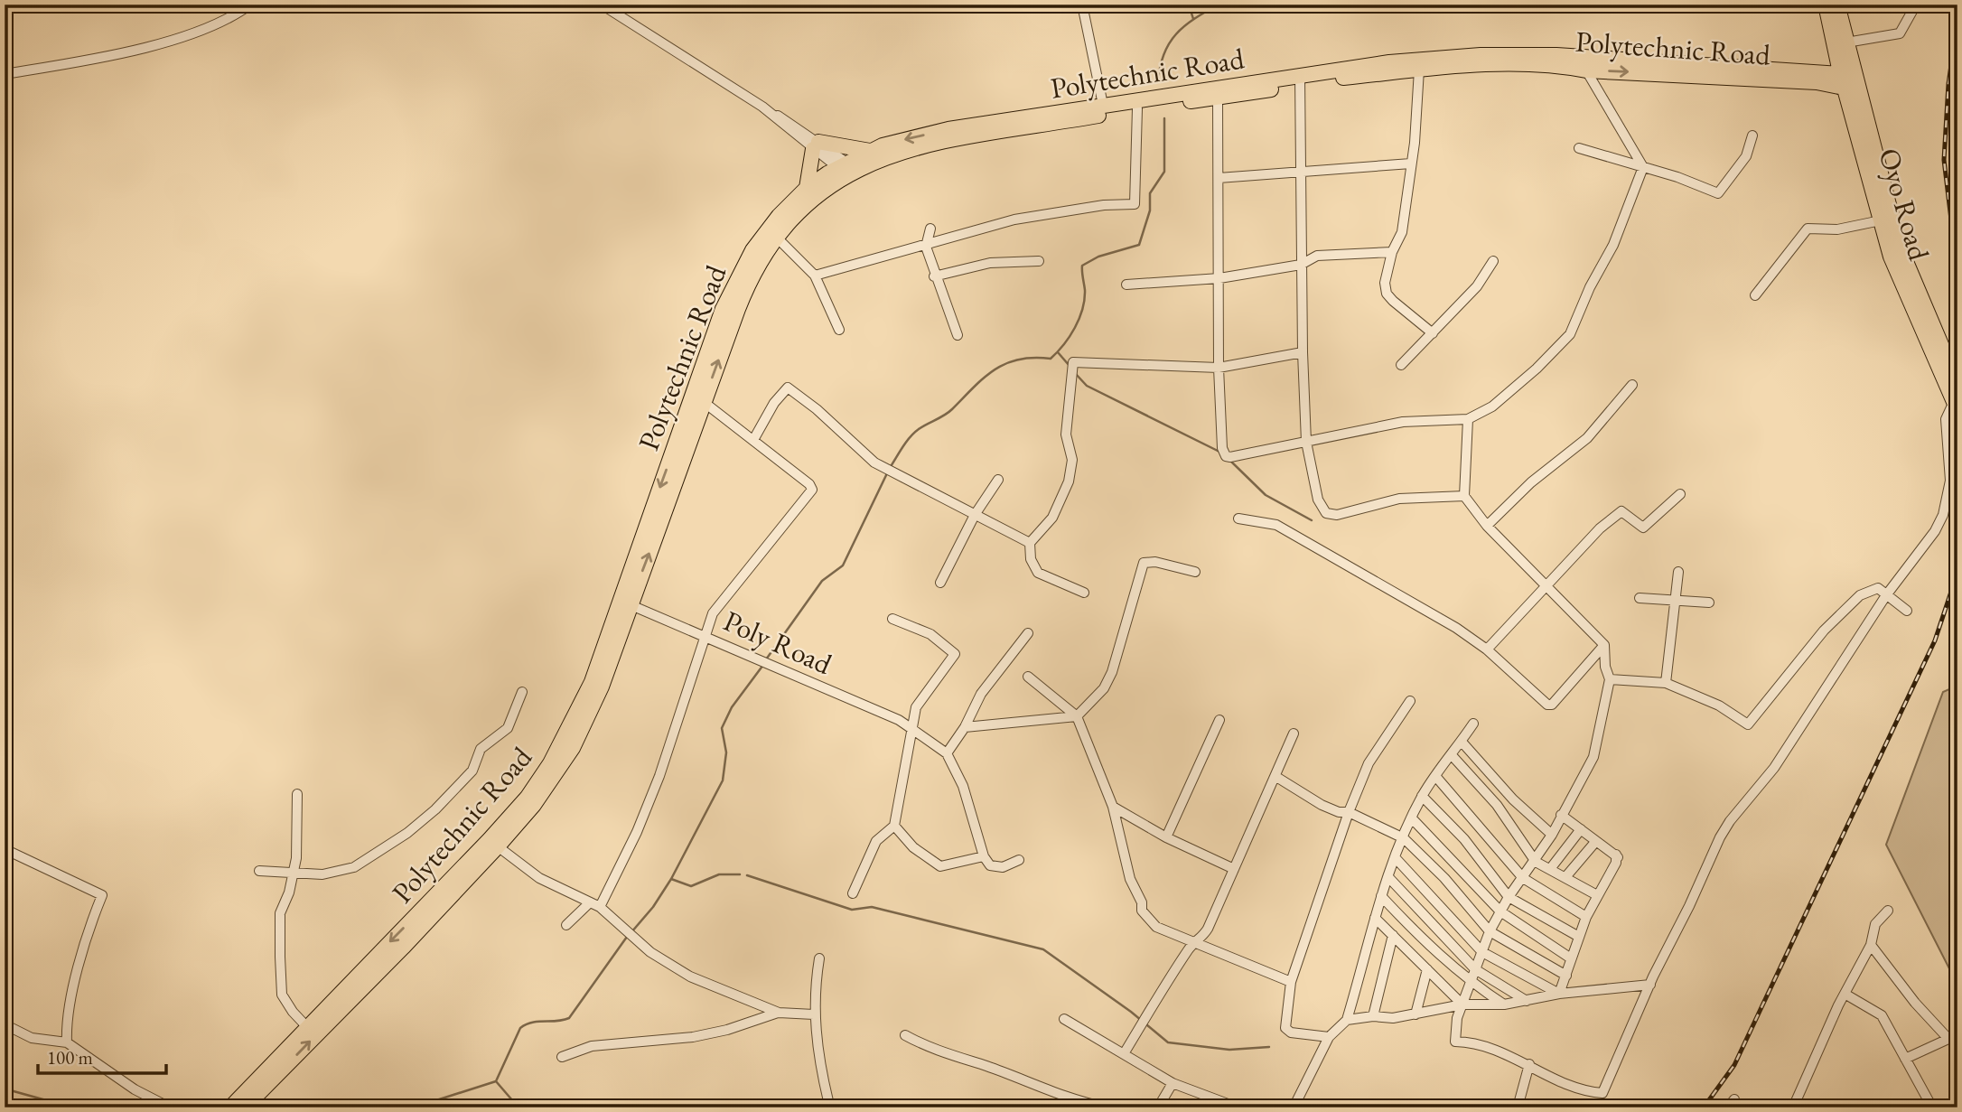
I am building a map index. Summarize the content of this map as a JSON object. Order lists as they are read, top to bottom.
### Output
{
  "streets": {
    "main road": ["Polytechnic Road", "Oyo Road"],
    "street": ["Poly Road"]
  },
  "crossings": [
    ["Polytechnic Road", "Oyo Road"],
    ["Polytechnic Road", "Poly Road"]
  ],
  "scale_bar": "100 m"
}
